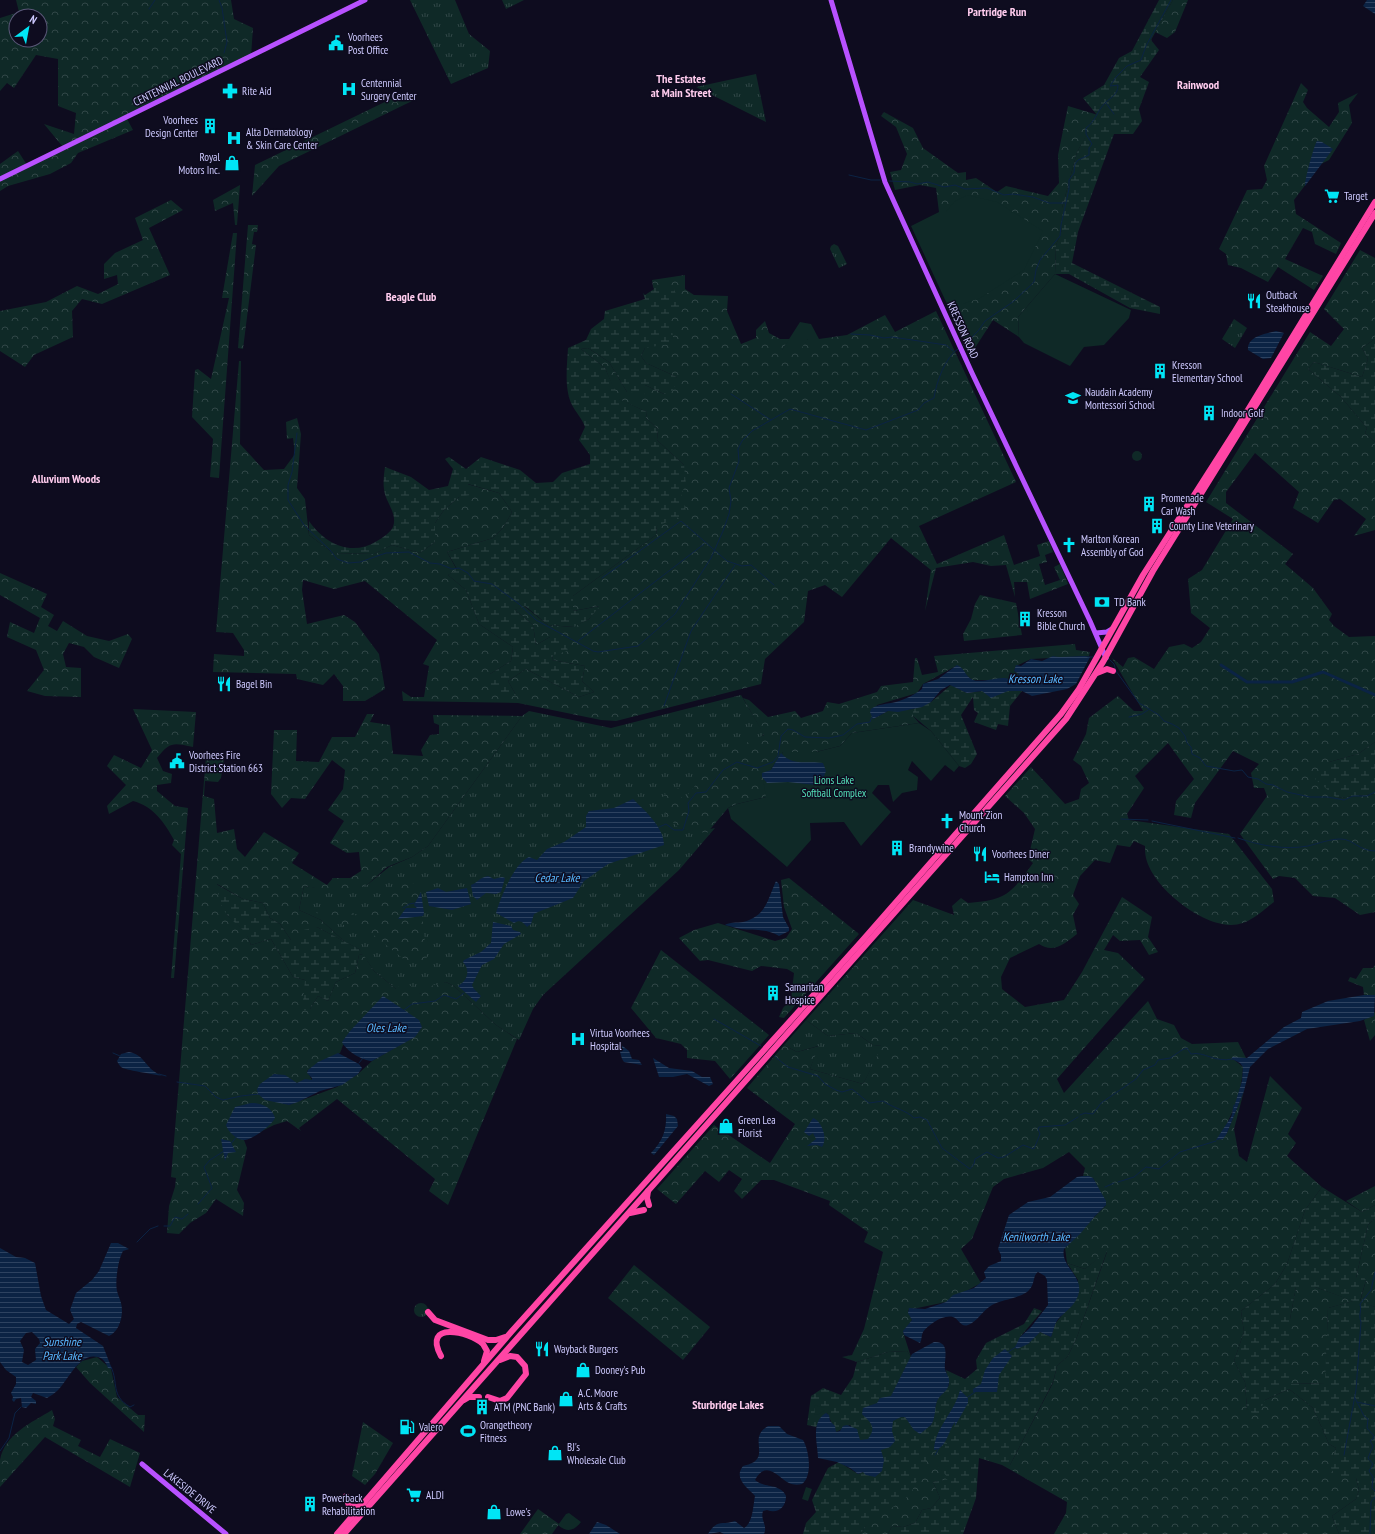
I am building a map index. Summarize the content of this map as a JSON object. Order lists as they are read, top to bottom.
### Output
{
  "streets": {
    "main road": ["CENTENNIAL BOULEVARD", "KRESSON ROAD", "LAKESIDE DRIVE"]
  },
  "districts": [
    "Partridge Run",
    "The Estates at Main Street",
    "Rainwood",
    "Beagle Club",
    "Alluvium Woods",
    "Sturbridge Lakes"
  ],
  "water": [
    "Kresson Lake",
    "Cedar Lake",
    "Oles Lake",
    "Kenilworth Lake",
    "Sunshine Park Lake"
  ],
  "parks": ["Lions Lake Softball Complex"],
  "places": {
    "public building": ["Voorhees Post Office", "Voorhees Fire District Station 663"],
    "hospital": ["Centennial Surgery Center", "Alta Dermatology & Skin Care Center", "Virtua Voorhees Hospital"],
    "pharmacy": ["Rite Aid"],
    "building": [
      "Voorhees Design Center",
      "Kresson Elementary School",
      "Indoor Golf",
      "Promenade Car Wash",
      "County Line Veterinary",
      "Kresson Bible Church",
      "Brandywine",
      "Samaritan Hospice",
      "ATM (PNC Bank)",
      "Powerback Rehabilitation"
    ],
    "shop": [
      "Royal Motors Inc.",
      "Green Lea Florist",
      "Dooney's Pub",
      "A.C. Moore Arts & Crafts",
      "BJ's Wholesale Club",
      "Lowe's"
    ],
    "supermarket": ["Target", "ALDI"],
    "restaurant": [
      "Outback Steakhouse",
      "Bagel Bin",
      "Voorhees Diner",
      "Wayback Burgers"
    ],
    "school or university": ["Naudain Academy Montessori School"],
    "church": ["Marlton Korean Assembly of God", "Mount Zion Church"],
    "bank": ["TD Bank"],
    "hotel": ["Hampton Inn"],
    "fuel station": ["Valero"],
    "sports": ["Orangetheory Fitness"]
  },
  "north": "top right"
}
